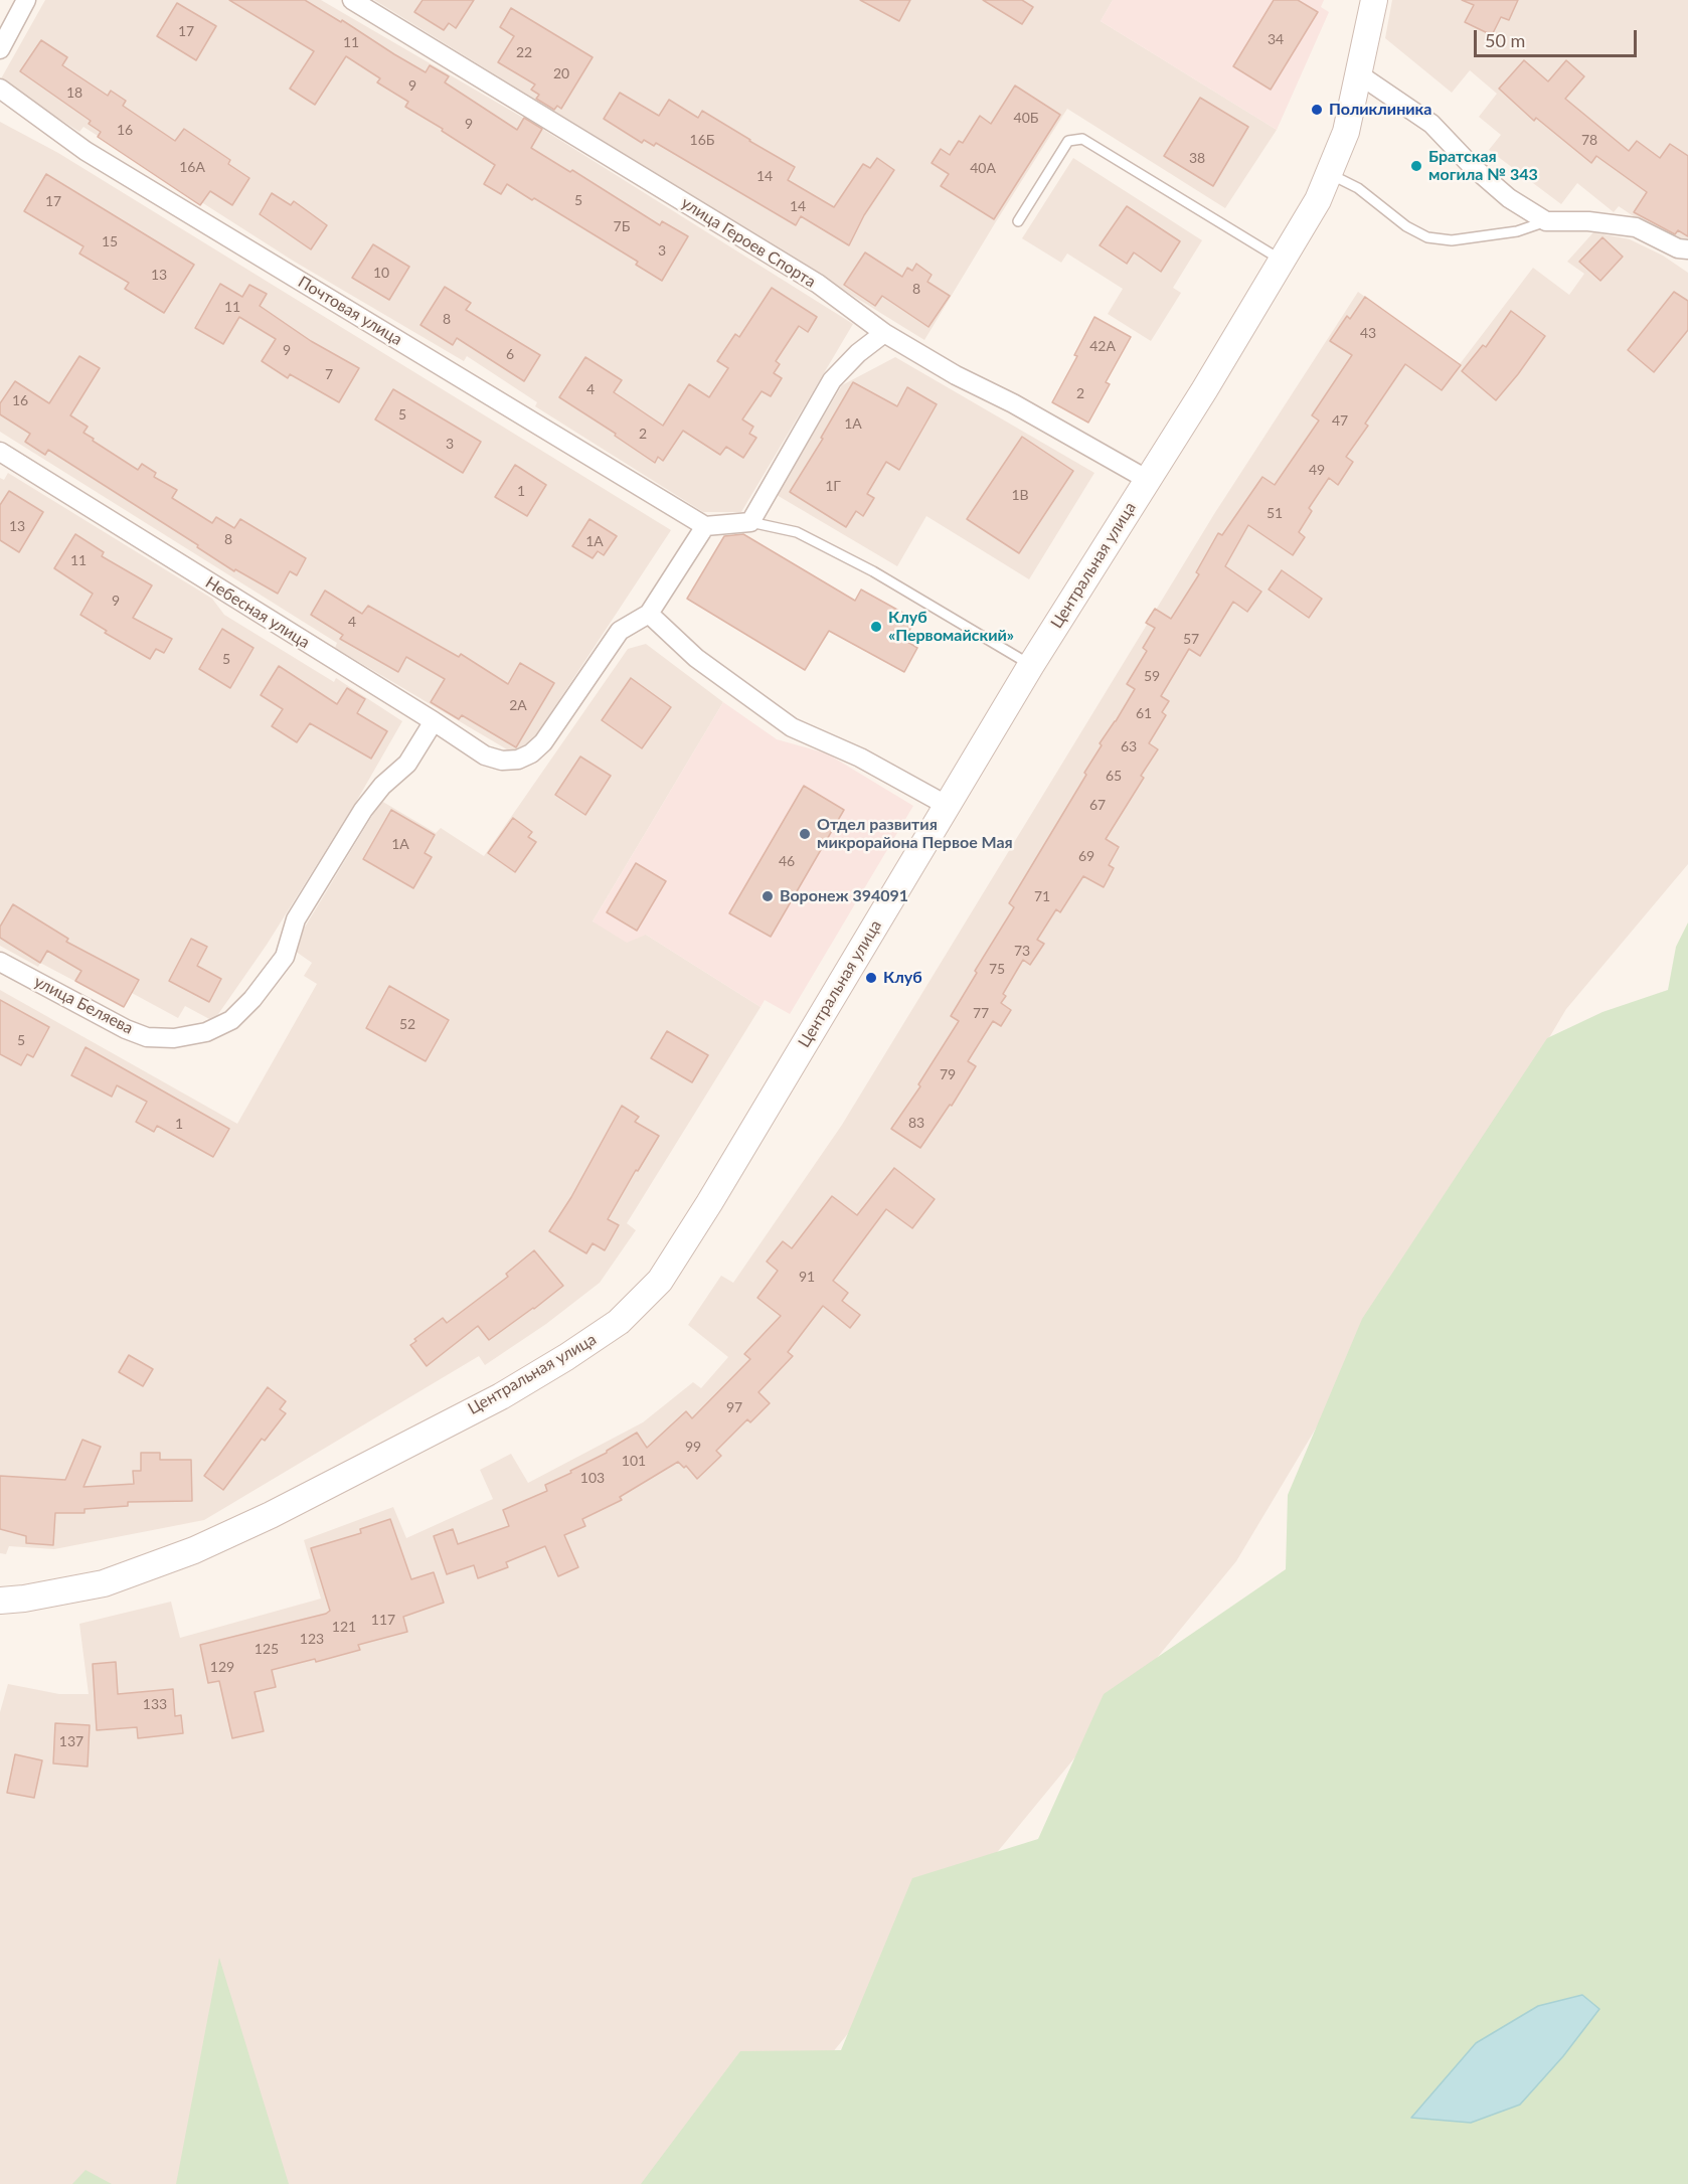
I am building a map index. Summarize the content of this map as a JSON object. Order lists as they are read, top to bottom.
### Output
{
  "streets": {
    "street": [
      "улица Героев Спорта",
      "Почтовая улица",
      "Центральная улица",
      "Небесная улица",
      "улица Беляева"
    ]
  },
  "crossings": [
    ["улица Героев Спорта", "Центральная улица"],
    ["Небесная улица", "улица Беляева"]
  ],
  "places": [
    "Поликлиника",
    "Братская могила № 343",
    "Клуб «Первомайский»",
    "Отдел развития микрорайона Первое Мая",
    "Воронеж 394091",
    "Клуб"
  ],
  "house_numbers": [
    "17",
    "34",
    "11",
    "22",
    "20",
    "9",
    "18",
    "40Б",
    "9",
    "16",
    "16Б",
    "78",
    "38",
    "16А",
    "40А",
    "14",
    "5",
    "17",
    "14",
    "7Б",
    "15",
    "3",
    "10",
    "13",
    "8",
    "11",
    "8",
    "43",
    "42А",
    "9",
    "6",
    "7",
    "4",
    "2",
    "16",
    "5",
    "47",
    "1А",
    "2",
    "3",
    "49",
    "1Г",
    "1",
    "1В",
    "51",
    "13",
    "8",
    "1А",
    "11",
    "9",
    "4",
    "57",
    "5",
    "59",
    "2А",
    "61",
    "63",
    "65",
    "67",
    "1А",
    "69",
    "46",
    "71",
    "73",
    "75",
    "77",
    "52",
    "5",
    "79",
    "83",
    "1",
    "91",
    "97",
    "99",
    "101",
    "103",
    "117",
    "121",
    "123",
    "125",
    "129",
    "133",
    "137"
  ],
  "scale_bar": "50 m"
}
